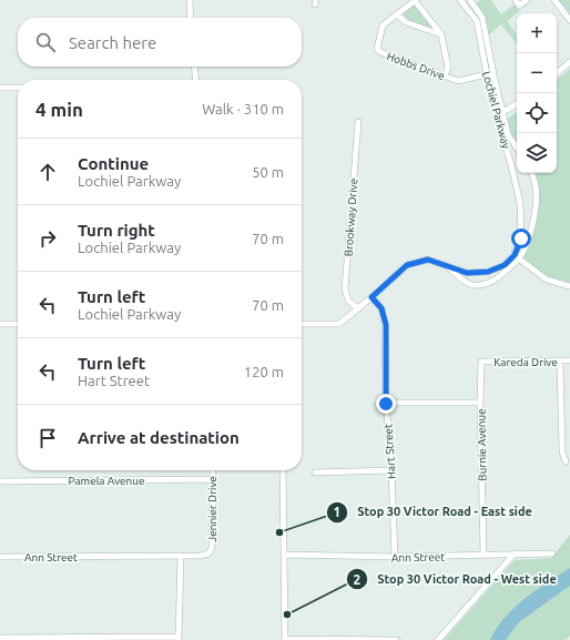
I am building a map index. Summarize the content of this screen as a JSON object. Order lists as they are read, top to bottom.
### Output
{
  "streets": {
    "street": [
      "Hobbs Drive",
      "Lochiel Parkway",
      "Brookway Drive",
      "Kareda Drive",
      "Burnie Avenue",
      "Hart Street",
      "Pamela Avenue",
      "Jennier Drive",
      "Ann Street"
    ]
  },
  "crossings": [
    ["Hobbs Drive", "Lochiel Parkway"],
    ["Lochiel Parkway", "Brookway Drive"],
    ["Lochiel Parkway", "Hart Street"],
    ["Kareda Drive", "Burnie Avenue"],
    ["Burnie Avenue", "Ann Street"],
    ["Hart Street", "Ann Street"],
    ["Pamela Avenue", "Jennier Drive"],
    ["Jennier Drive", "Ann Street"]
  ],
  "places": ["Stop 30 Victor Road - East side", "Stop 30 Victor Road - West side"],
  "page": {
    "map_buttons": ["+", "−"],
    "search": "Search here",
    "heading": ["4 min", "Walk · 310 m"],
    "list": [
      ["Continue", "Lochiel Parkway", "50 m"],
      ["Turn right", "Lochiel Parkway", "70 m"],
      ["Turn left", "Lochiel Parkway", "70 m"],
      ["Turn left", "Hart Street", "120 m"],
      "Arrive at destination"
    ]
  }
}
